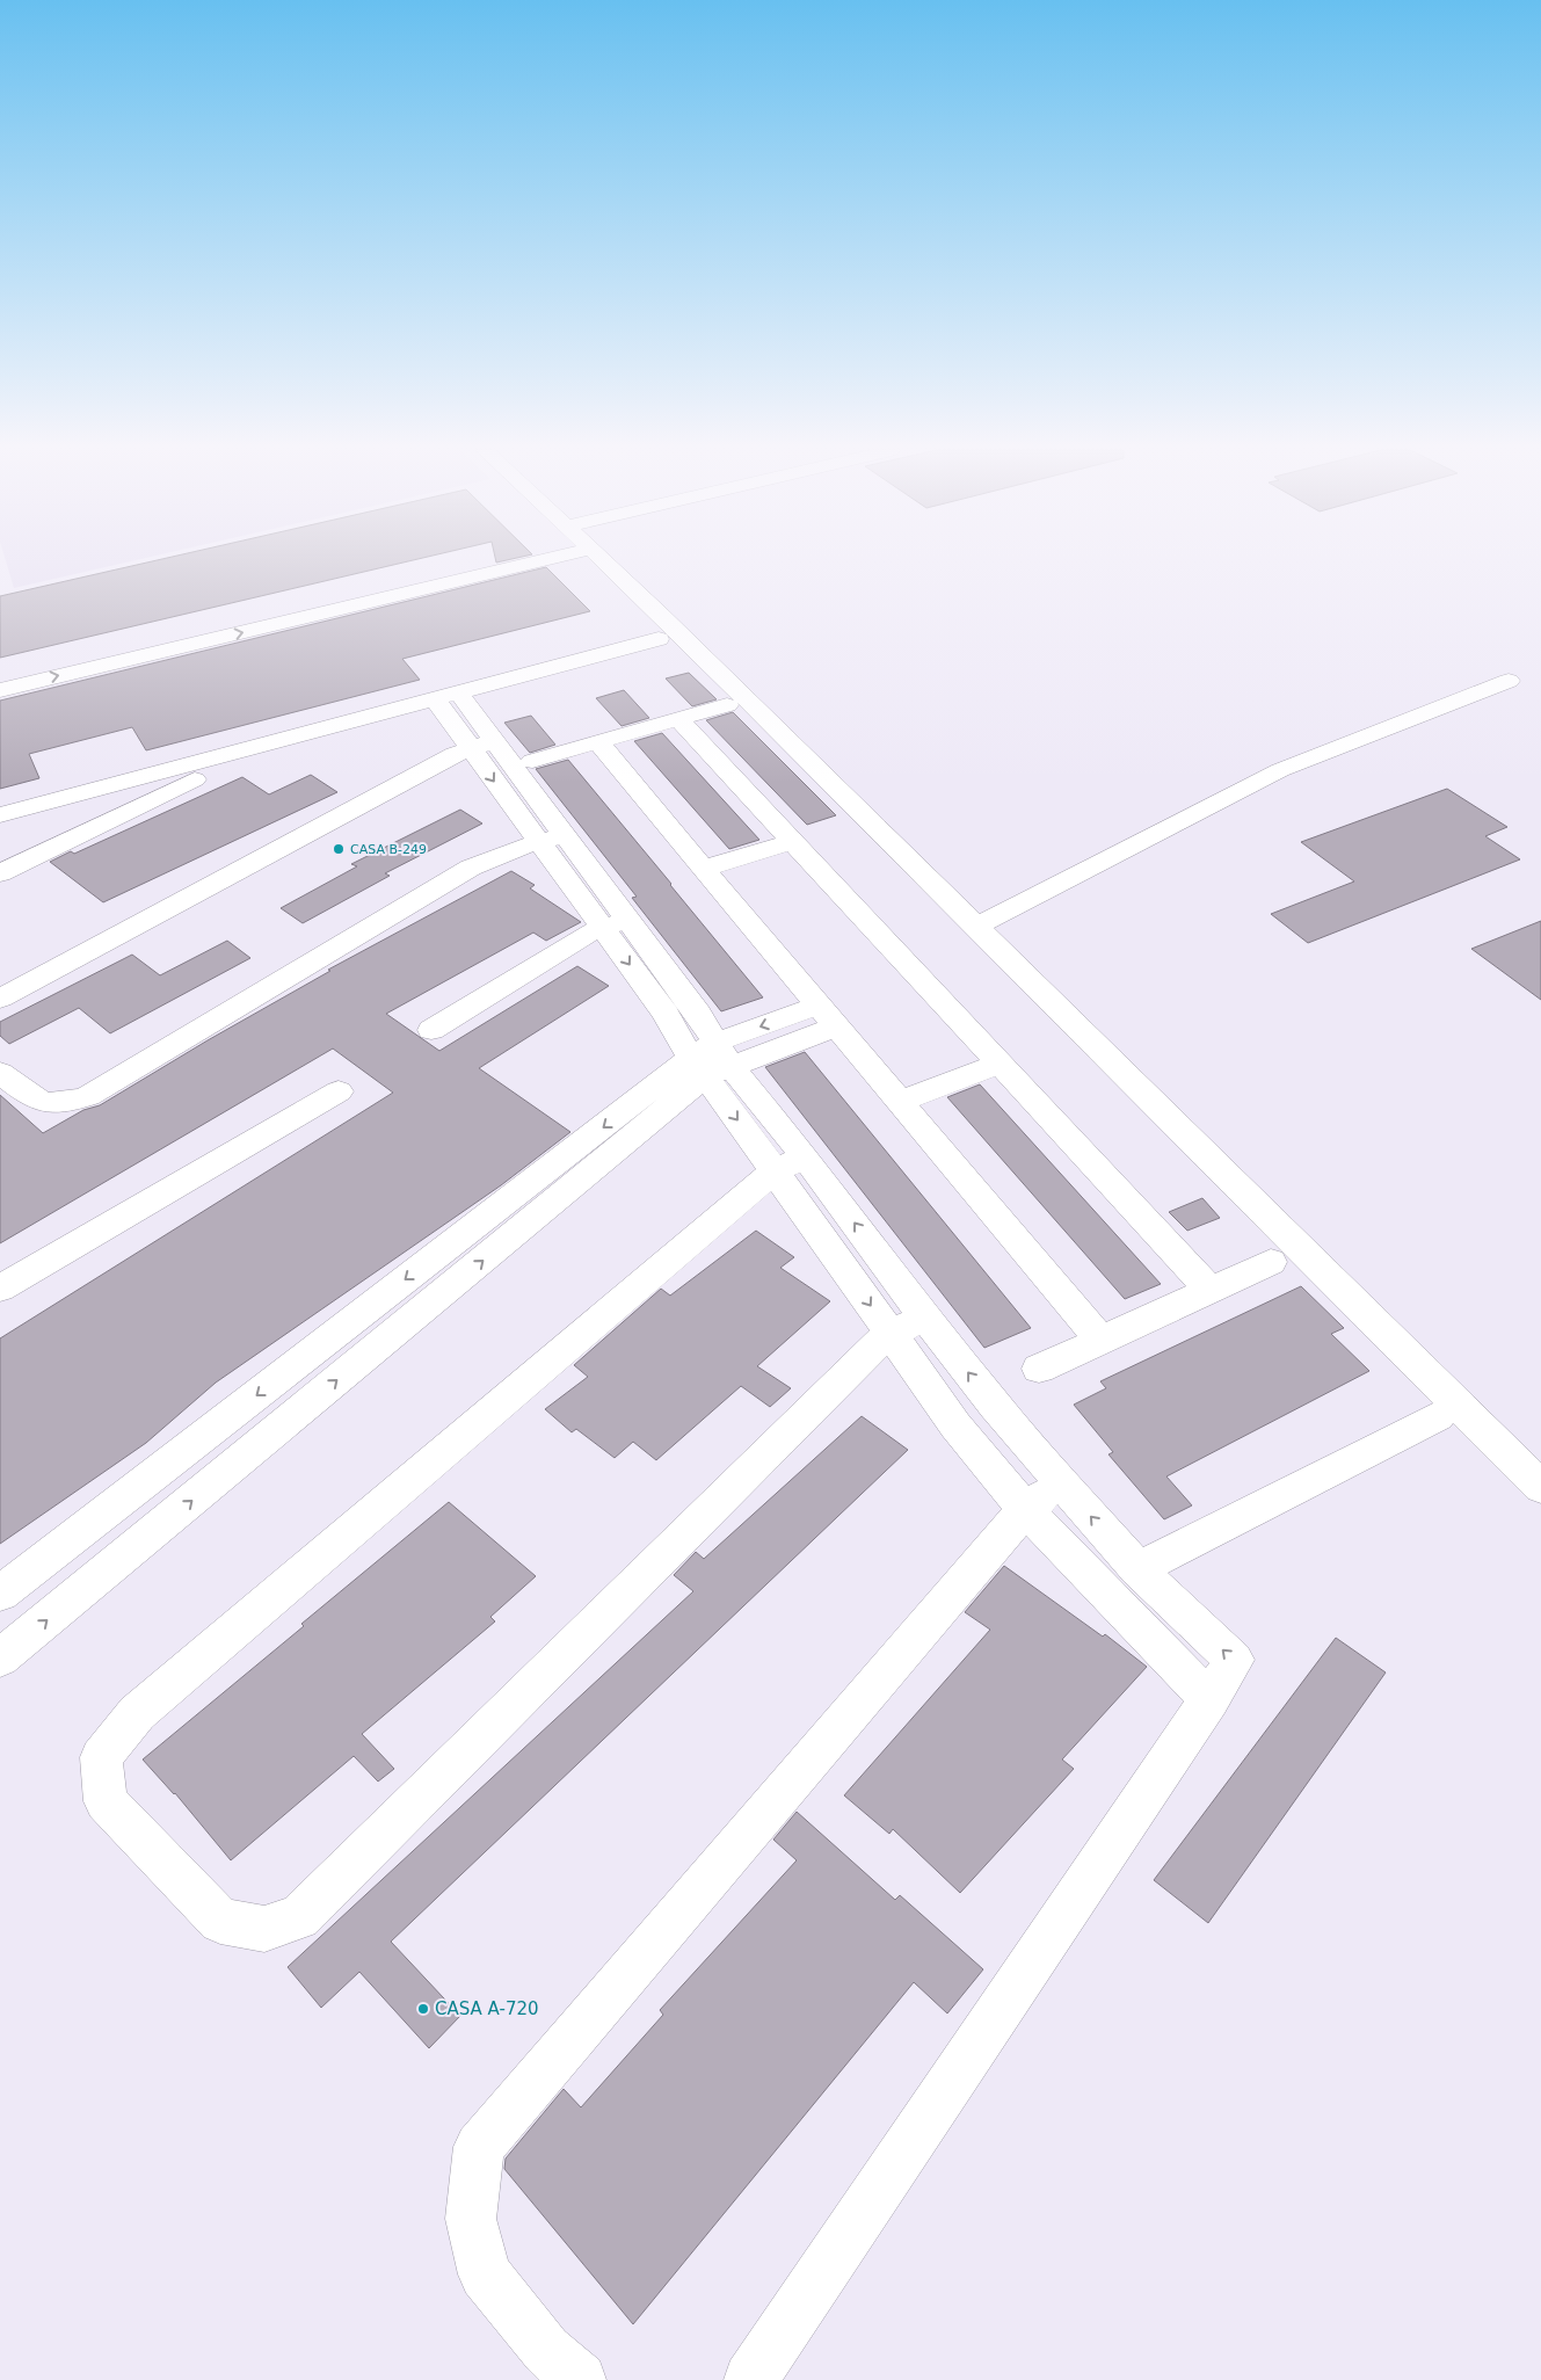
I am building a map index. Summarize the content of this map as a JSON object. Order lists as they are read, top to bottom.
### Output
{
  "places": ["CASA B-249", "CASA A-720"]
}
